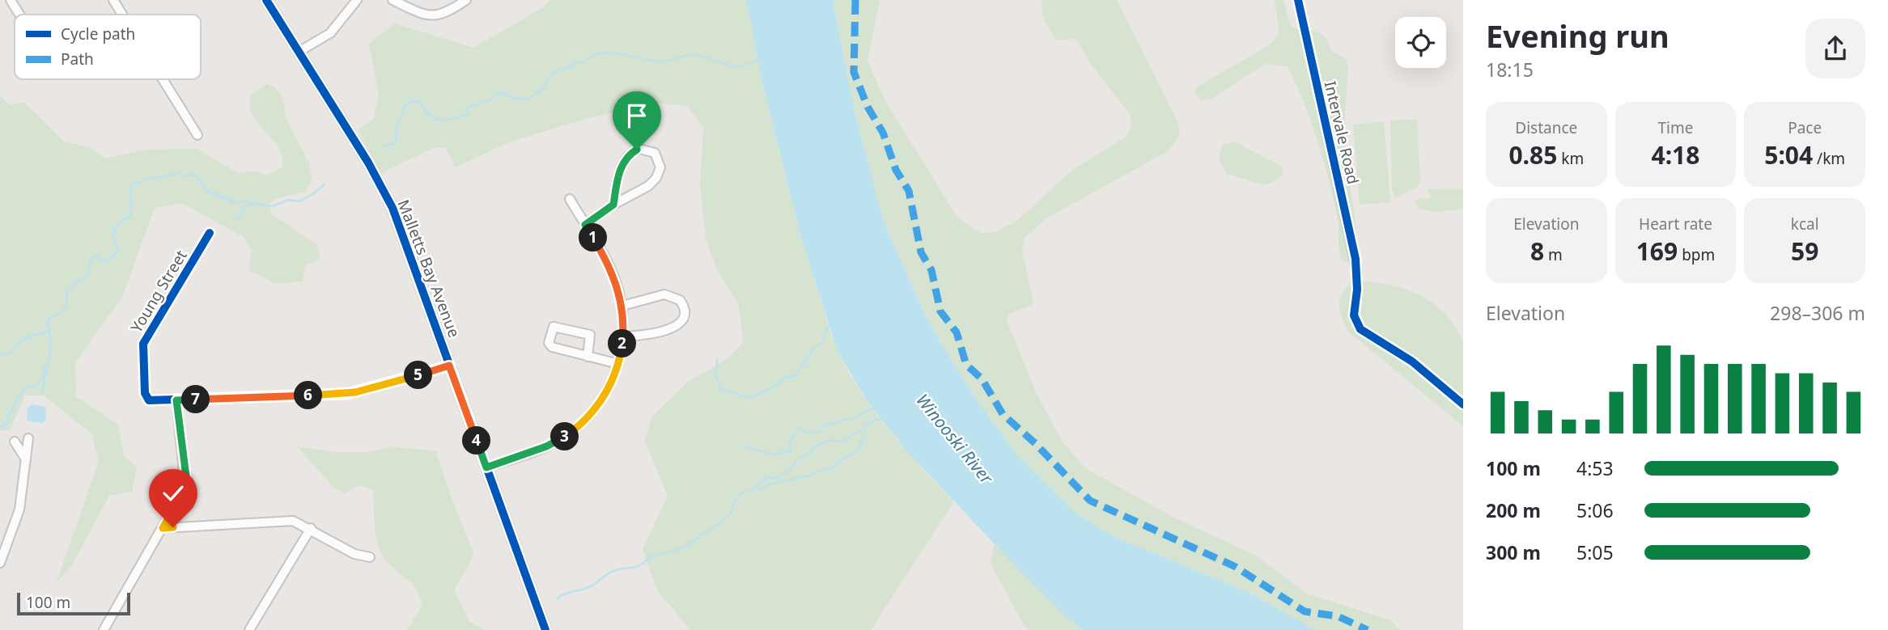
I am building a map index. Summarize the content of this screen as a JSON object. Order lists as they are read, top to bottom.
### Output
{
  "streets": {
    "street": ["Intervale Road", "Malletts Bay Avenue", "Young Street"]
  },
  "crossings": [
    ["Malletts Bay Avenue", "Young Street"]
  ],
  "water": ["Winooski River"],
  "legend": ["Cycle path", "Path"],
  "scale_bar": "100 m",
  "page": {
    "heading": ["Evening run", "18:15"],
    "stats": [
      ["Distance", "0.85 km"],
      ["Time", "4:18"],
      ["Pace", "5:04 /km"],
      ["Elevation", "8 m"],
      ["Heart rate", "169 bpm"],
      ["kcal", "59"]
    ],
    "pins": [
      "1",
      "2",
      "5",
      "6",
      "7",
      "3",
      "4"
    ],
    "chart": ["Elevation", "298–306 m"],
    "list": [
      {
        "name": "100 m",
        "note": "4:53"
      },
      {
        "name": "200 m",
        "note": "5:06"
      },
      {
        "name": "300 m",
        "note": "5:05"
      }
    ],
    "scale": "100 m"
  }
}
